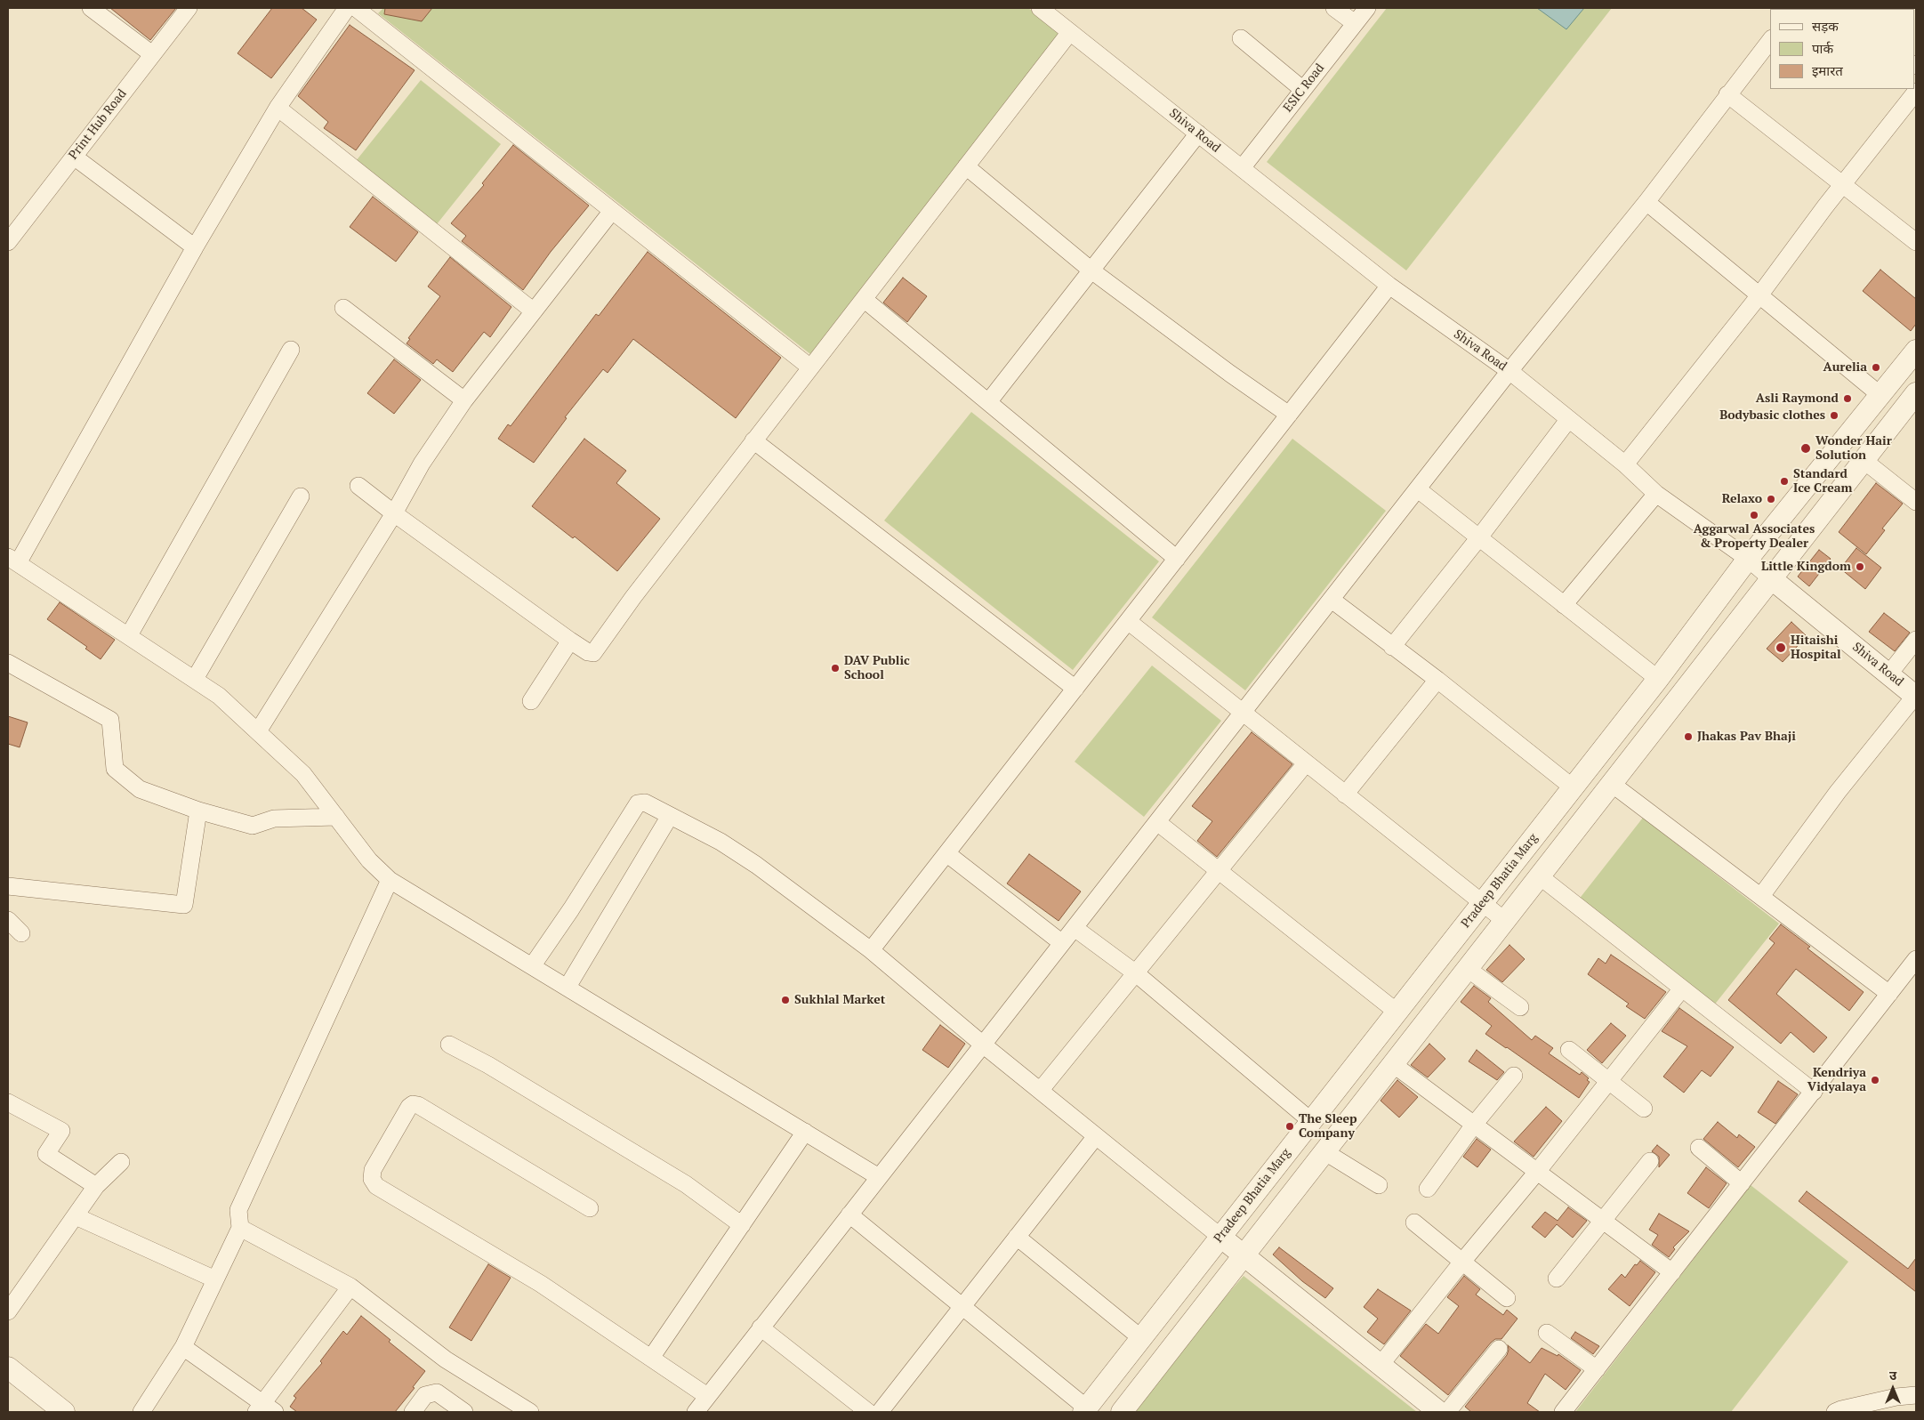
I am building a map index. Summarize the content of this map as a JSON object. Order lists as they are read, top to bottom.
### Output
{
  "streets": {
    "street": [
      "ESIC Road",
      "Print Hub Road",
      "Shiva Road",
      "Pradeep Bhatia Marg"
    ]
  },
  "crossings": [
    ["ESIC Road", "Shiva Road"],
    ["Shiva Road", "Pradeep Bhatia Marg"]
  ],
  "places": [
    "Aurelia",
    "Asli Raymond",
    "Bodybasic clothes",
    "Wonder Hair Solution",
    "Standard Ice Cream",
    "Relaxo",
    "Aggarwal Associates & Property Dealer",
    "Little Kingdom",
    "Hitaishi Hospital",
    "DAV Public School",
    "Jhakas Pav Bhaji",
    "Sukhlal Market",
    "Kendriya Vidyalaya",
    "The Sleep Company"
  ],
  "legend": ["सड़क", "पार्क", "इमारत"],
  "north": "top"
}
